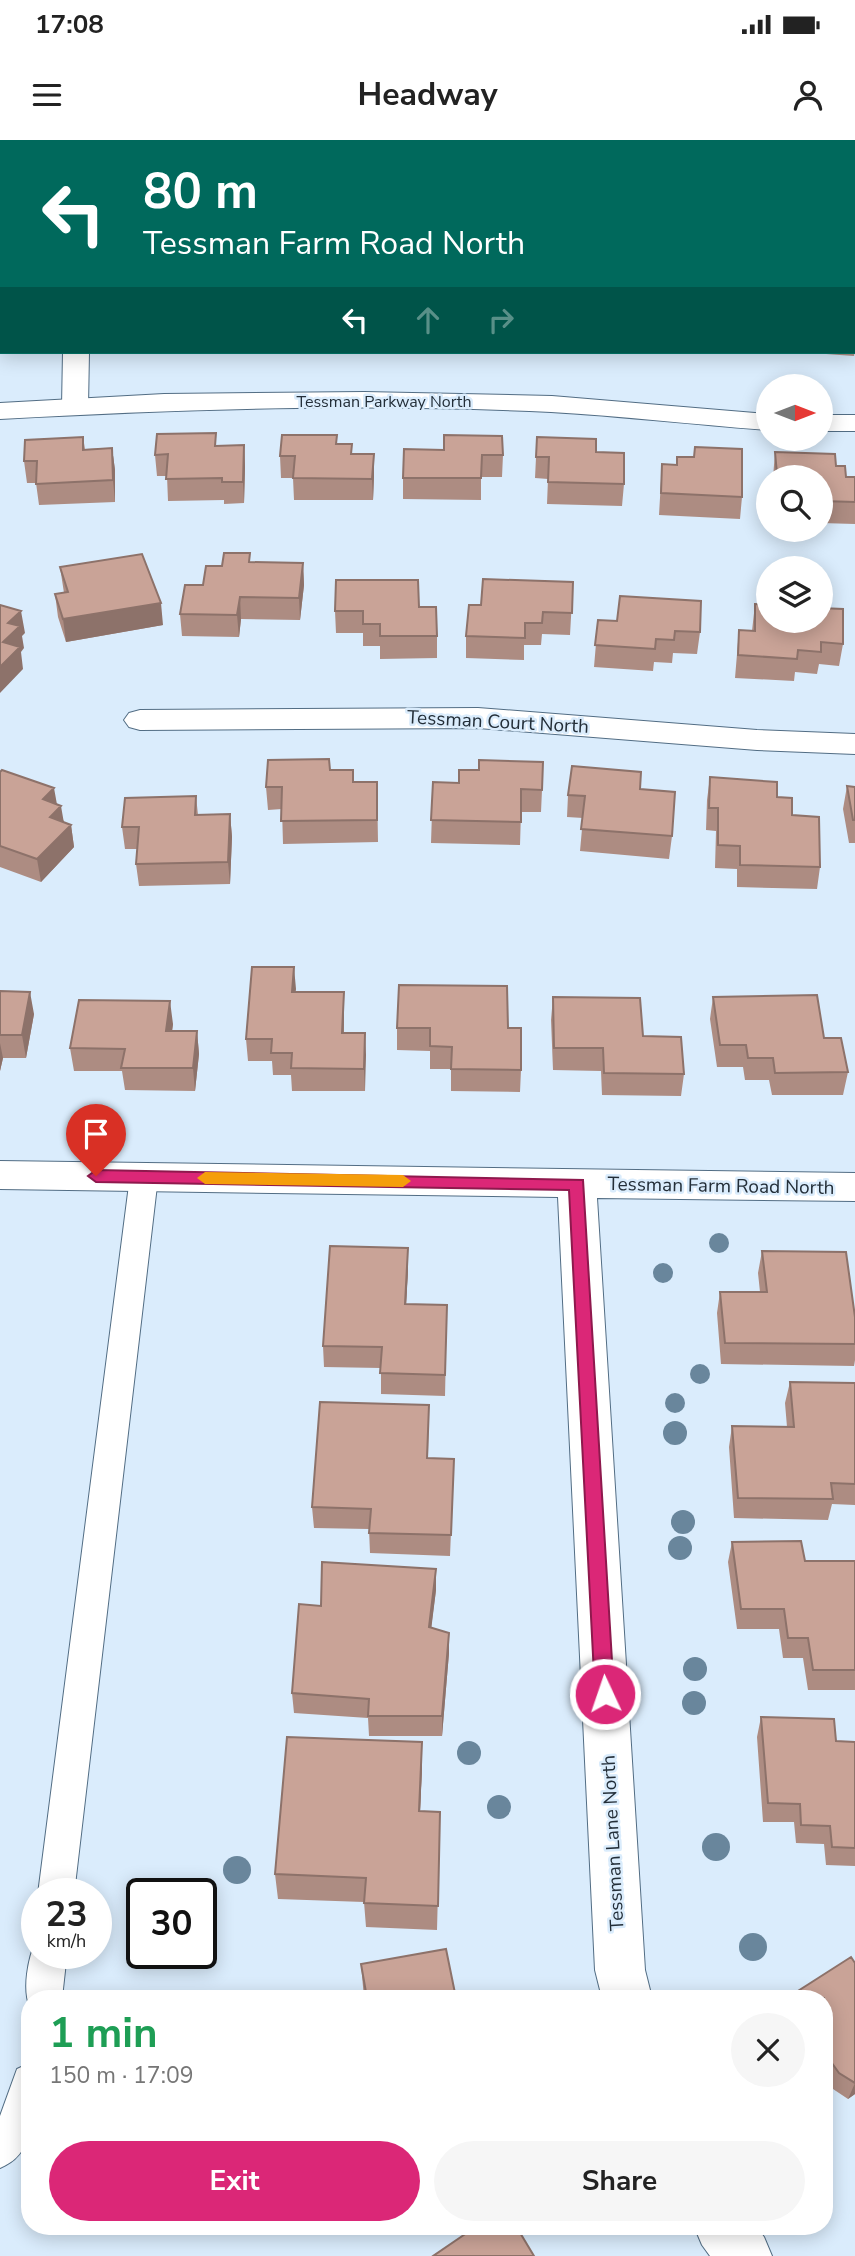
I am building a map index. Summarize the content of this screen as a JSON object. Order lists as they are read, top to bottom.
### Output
{
  "streets": {
    "street": [
      "Tessman Parkway North",
      "Tessman Court North",
      "Tessman Farm Road North",
      "Tessman Lane North"
    ]
  },
  "crossings": [
    ["Tessman Farm Road North", "Tessman Lane North"]
  ],
  "north": "right",
  "page": {
    "status": "17:08",
    "header": "Headway",
    "turn": ["80 m", "Tessman Farm Road North"],
    "speed": "23 km/h",
    "limit": "30",
    "heading": ["1 min", "150 m · 17:09"],
    "buttons": ["Exit", "Share"]
  }
}
